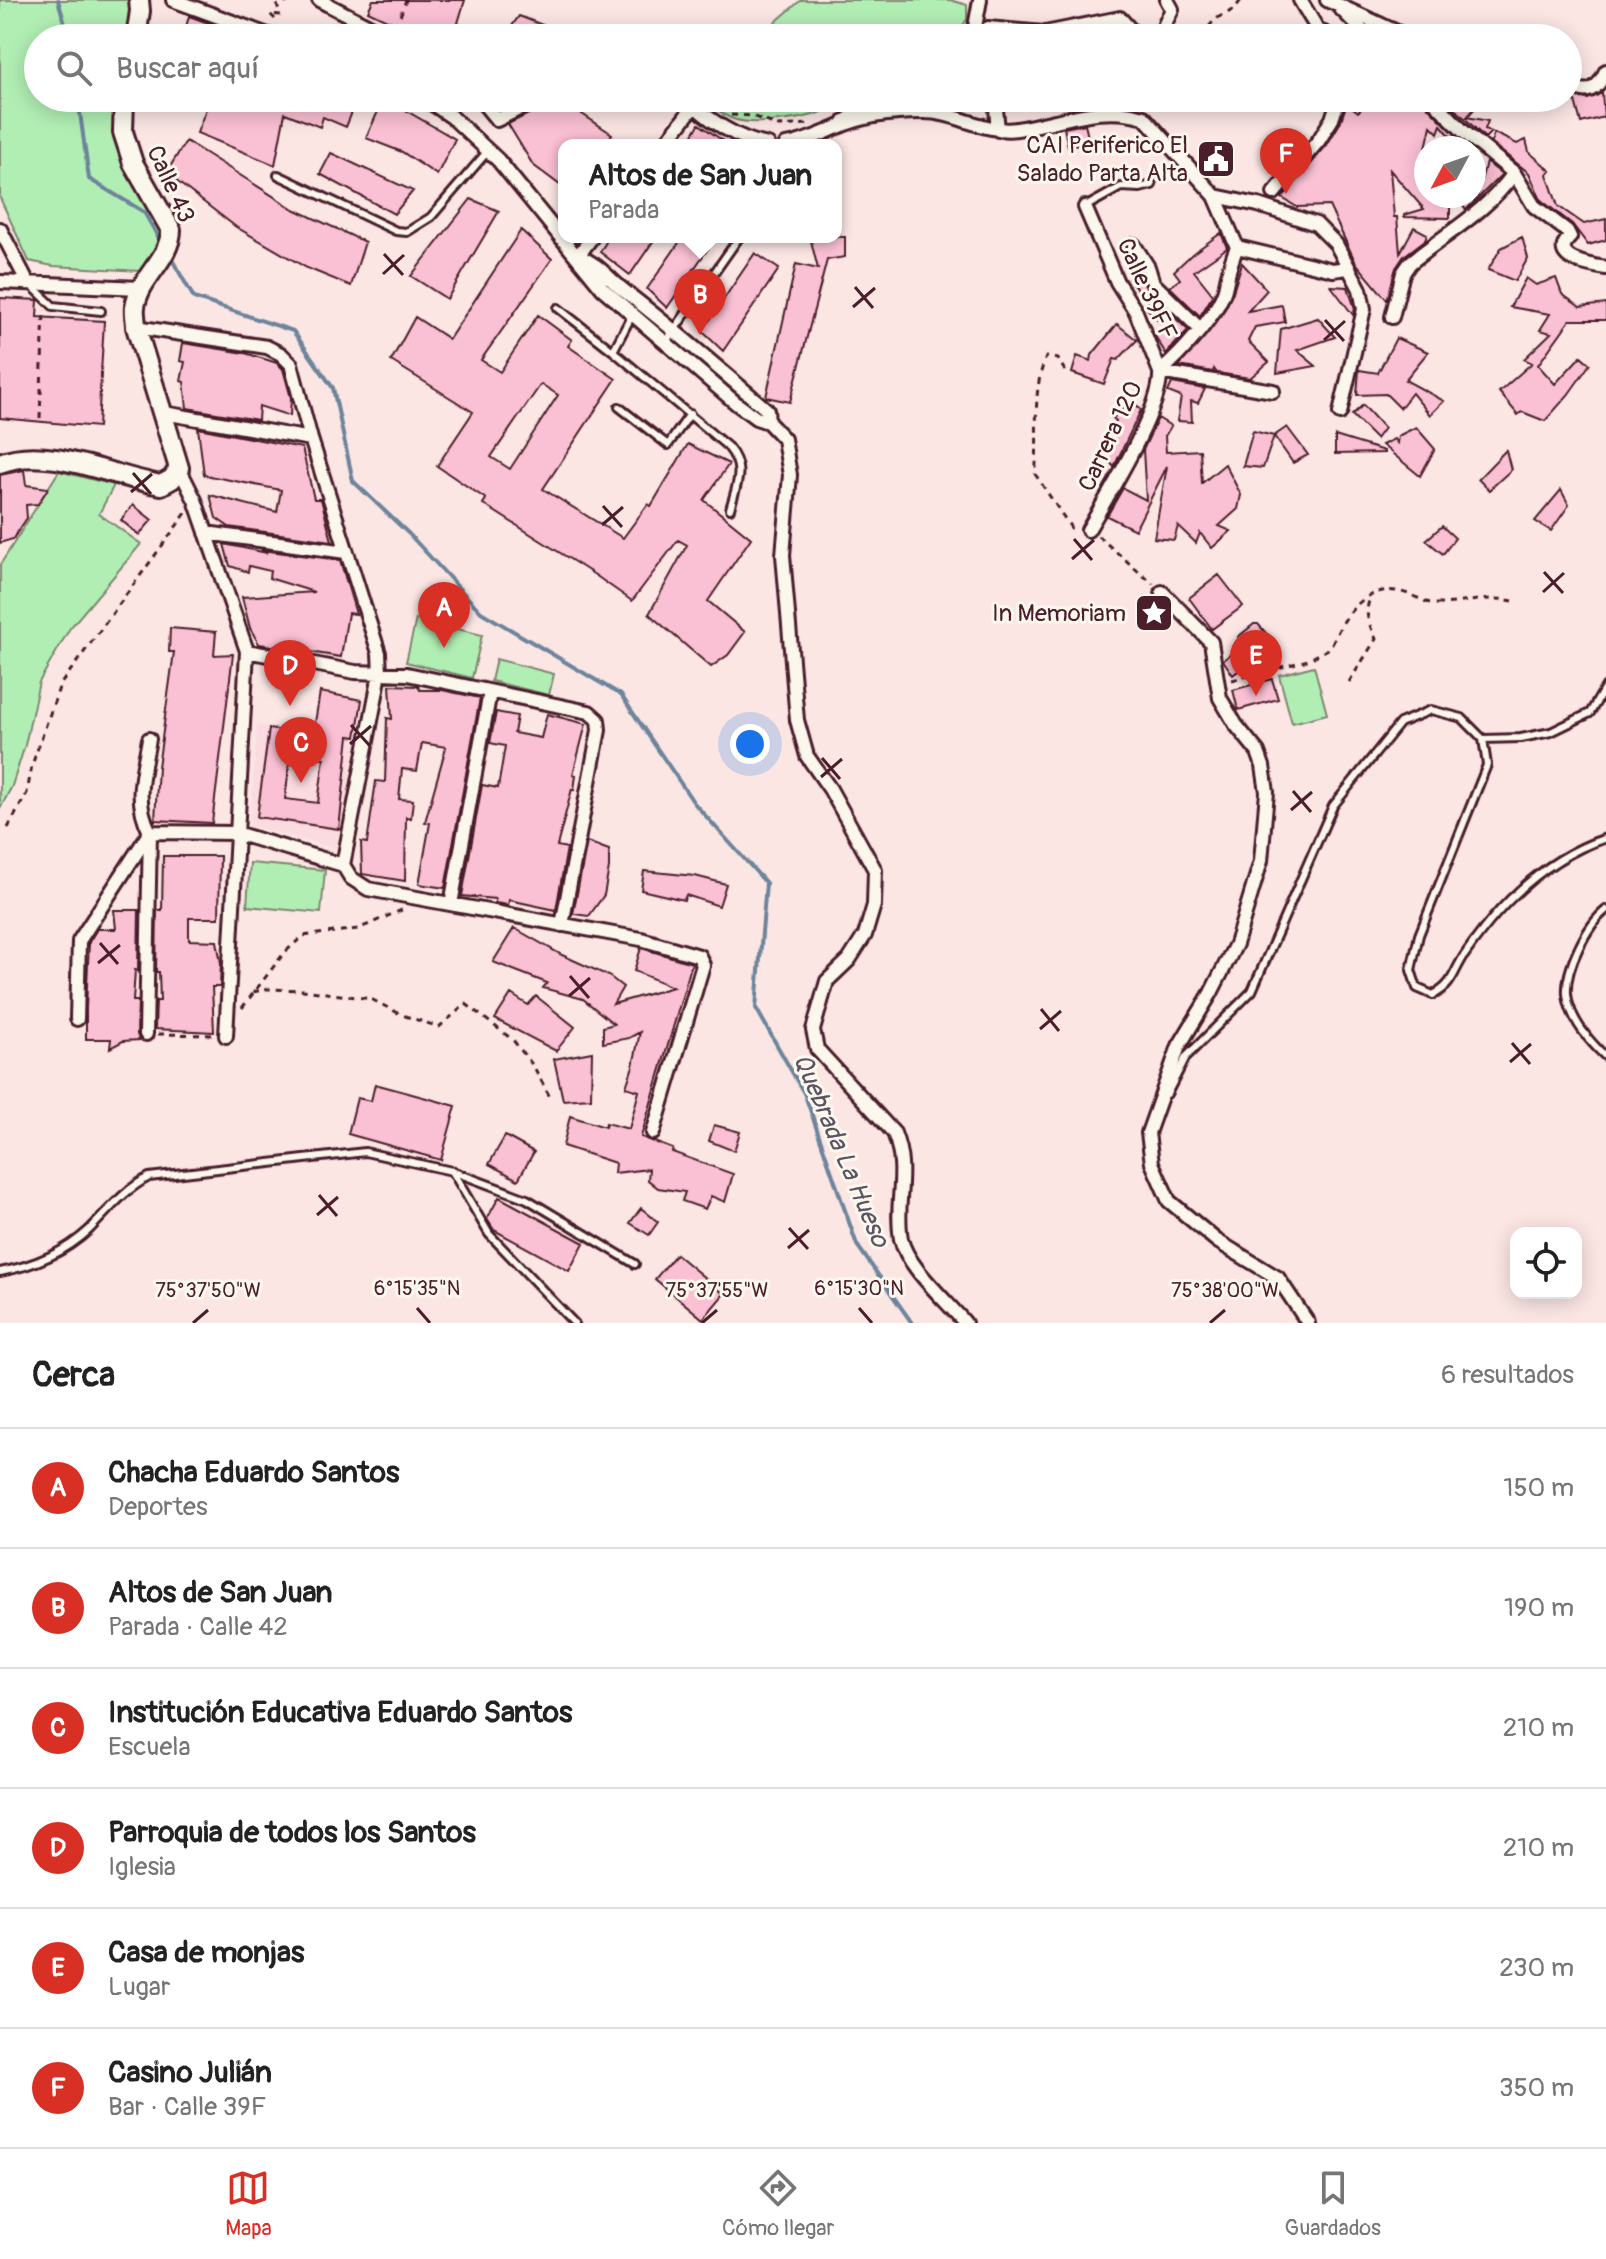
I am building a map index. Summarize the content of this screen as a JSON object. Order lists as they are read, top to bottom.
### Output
{
  "streets": {
    "street": ["Calle 43", "Calle 39FF", "Carrera 120"]
  },
  "crossings": [
    ["Calle 39FF", "Carrera 120"]
  ],
  "water": ["Quebrada La Hueso"],
  "places": {
    "public building": ["CAI Periferico El Salado Parta Alta"],
    "place": ["In Memoriam"]
  },
  "north": "bottom left",
  "page": {
    "search": "Buscar aquí",
    "pins": [
      "F",
      "B",
      "A",
      "E",
      "D",
      "C"
    ],
    "popup": ["Altos de San Juan", "Parada"],
    "heading": ["Cerca", "6 resultados"],
    "list": [
      {
        "mark": "A",
        "name": "Chacha Eduardo Santos",
        "note": "Deportes",
        "value": "150 m"
      },
      {
        "mark": "B",
        "name": "Altos de San Juan",
        "note": "Parada · Calle 42",
        "value": "190 m"
      },
      {
        "mark": "C",
        "name": "Institución Educativa Eduardo Santos",
        "note": "Escuela",
        "value": "210 m"
      },
      {
        "mark": "D",
        "name": "Parroquia de todos los Santos",
        "note": "Iglesia",
        "value": "210 m"
      },
      {
        "mark": "E",
        "name": "Casa de monjas",
        "note": "Lugar",
        "value": "230 m"
      },
      {
        "mark": "F",
        "name": "Casino Julián",
        "note": "Bar · Calle 39F",
        "value": "350 m"
      }
    ],
    "nav": ["Mapa", "Cómo llegar", "Guardados"]
  },
  "coordinates": [
    "6°15'35\"N",
    "6°15'30\"N",
    "75°37'50\"W",
    "75°37'55\"W",
    "75°38'00\"W"
  ]
}
